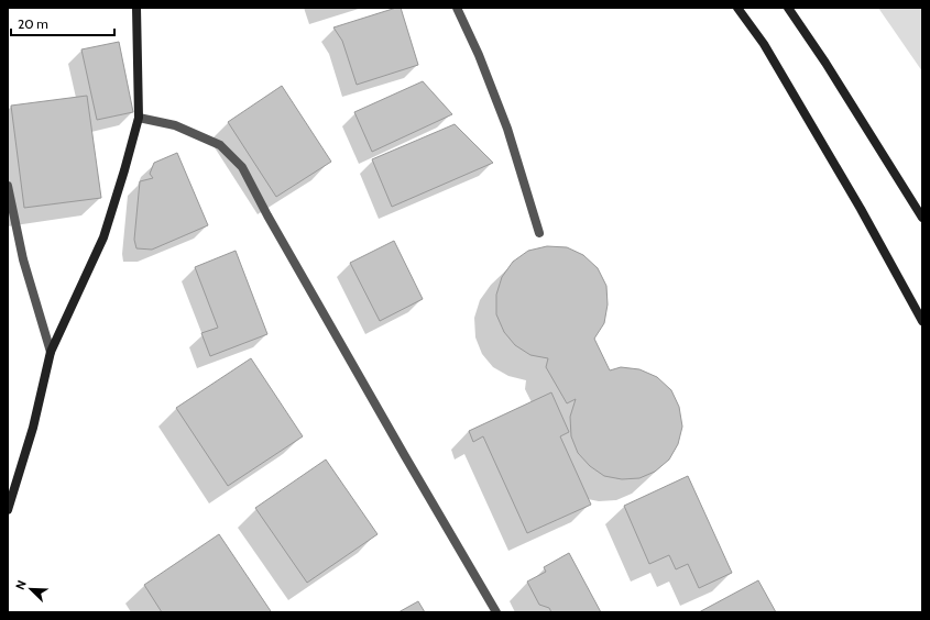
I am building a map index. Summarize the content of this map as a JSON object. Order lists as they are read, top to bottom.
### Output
{
  "scale_bar": "20 m",
  "north": "top left"
}
